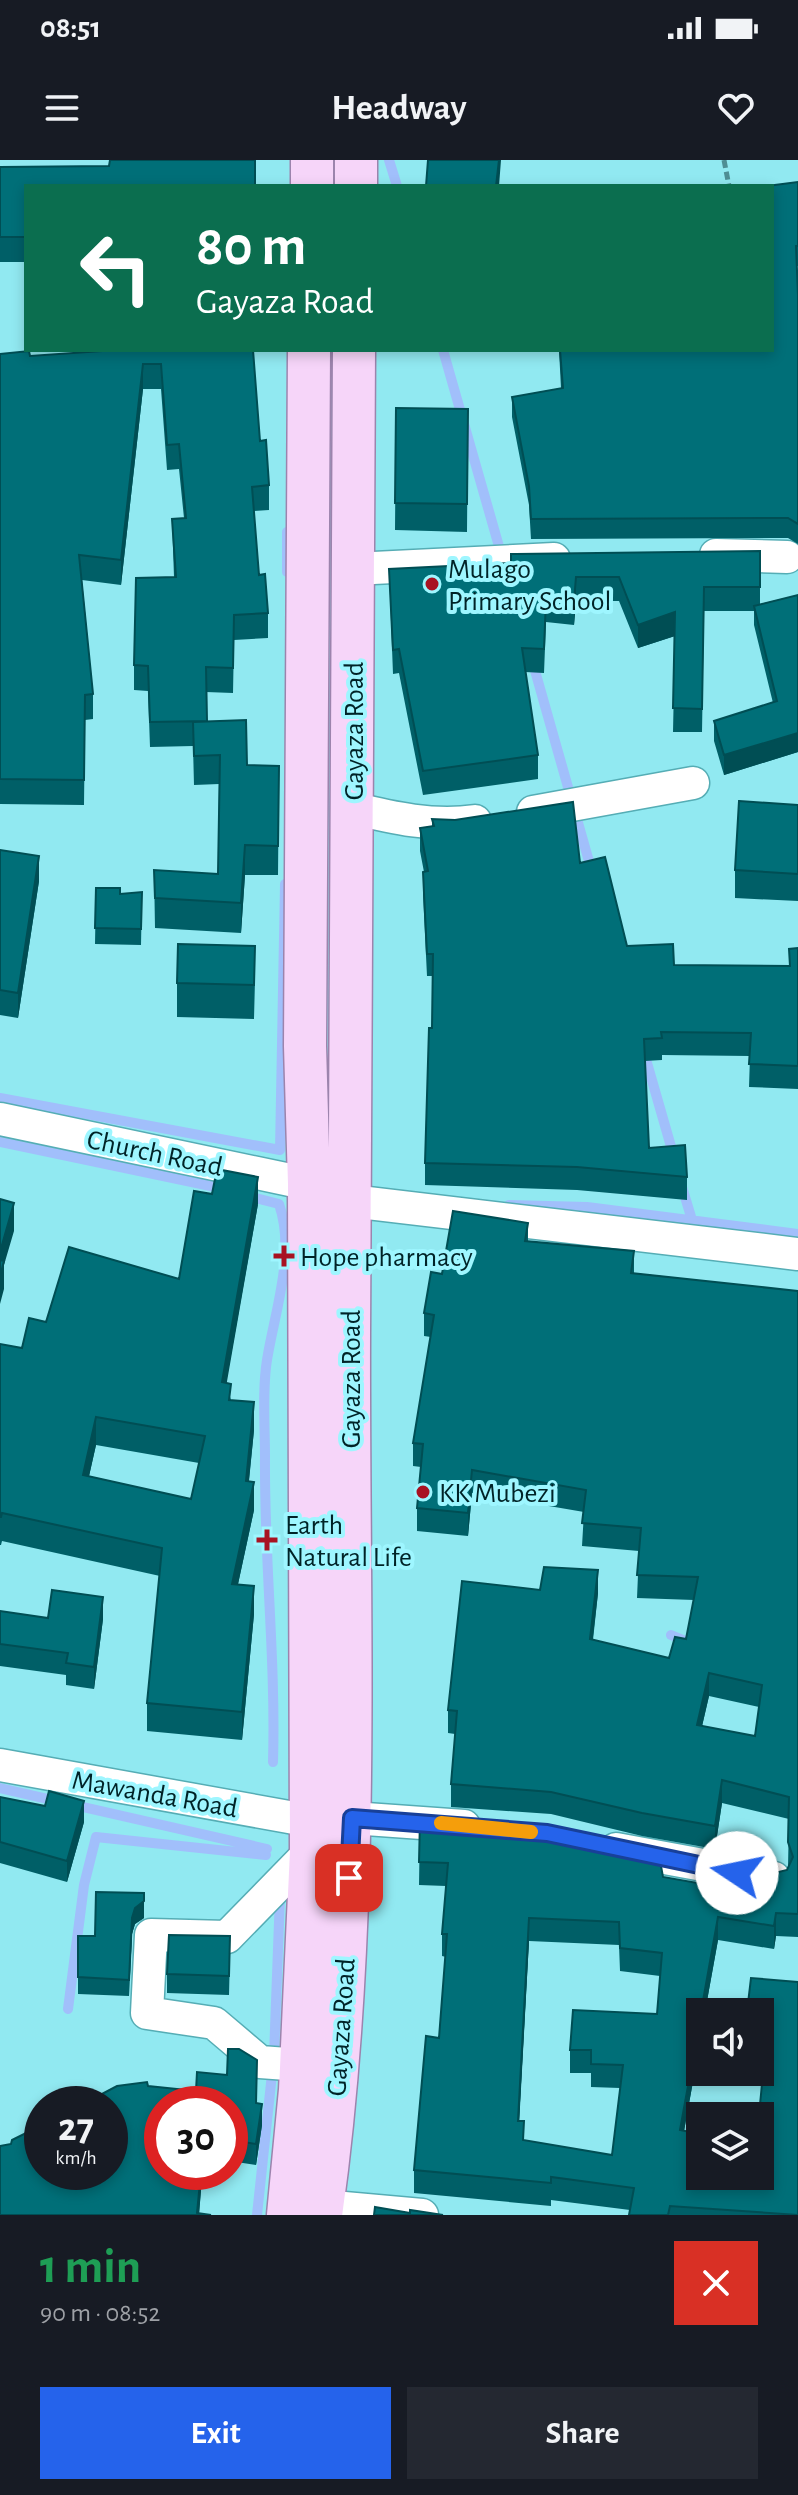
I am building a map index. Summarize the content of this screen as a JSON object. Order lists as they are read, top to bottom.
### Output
{
  "streets": {
    "main road": ["Gayaza Road"],
    "street": ["Church Road", "Mawanda Road"]
  },
  "crossings": [
    ["Gayaza Road", "Church Road"],
    ["Gayaza Road", "Mawanda Road"]
  ],
  "places": {
    "other": ["Mulago Primary School", "KK Mubezi"],
    "health": ["Hope pharmacy", "Earth Natural Life"]
  },
  "page": {
    "status": "08:51",
    "header": "Headway",
    "turn": ["80 m", "Gayaza Road"],
    "speed": "27 km/h",
    "limit": "30",
    "heading": ["1 min", "90 m · 08:52"],
    "buttons": ["Exit", "Share"]
  }
}
